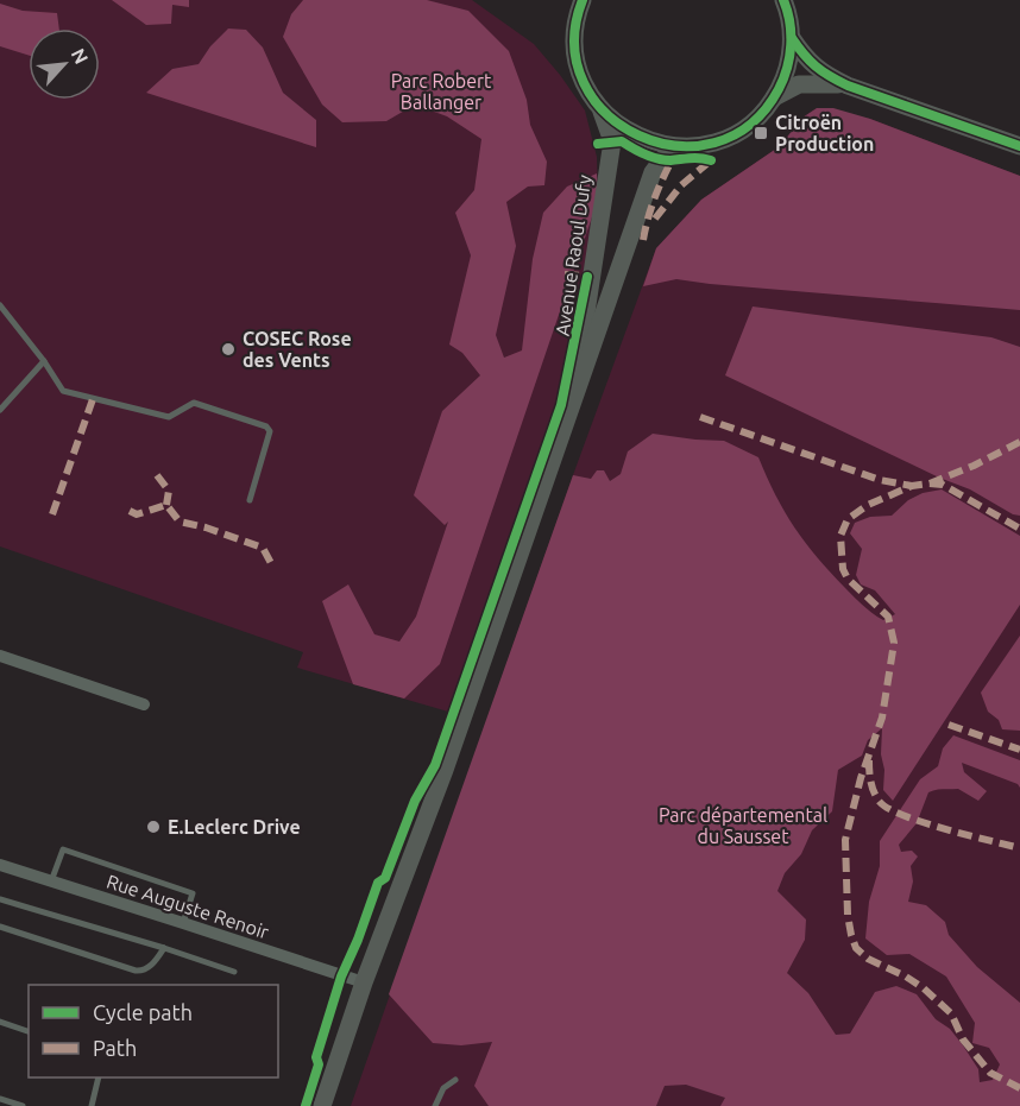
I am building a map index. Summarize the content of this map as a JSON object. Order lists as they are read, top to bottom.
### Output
{
  "streets": {
    "main road": ["Avenue Raoul Dufy"],
    "street": ["Rue Auguste Renoir"]
  },
  "crossings": [
    ["Avenue Raoul Dufy", "Rue Auguste Renoir"]
  ],
  "parks": ["Parc Robert Ballanger", "Parc départemental du Sausset"],
  "places": {
    "transit": ["Citroën Production"],
    "other": ["COSEC Rose des Vents", "E.Leclerc Drive"]
  },
  "legend": ["Cycle path", "Path"],
  "north": "top right"
}
